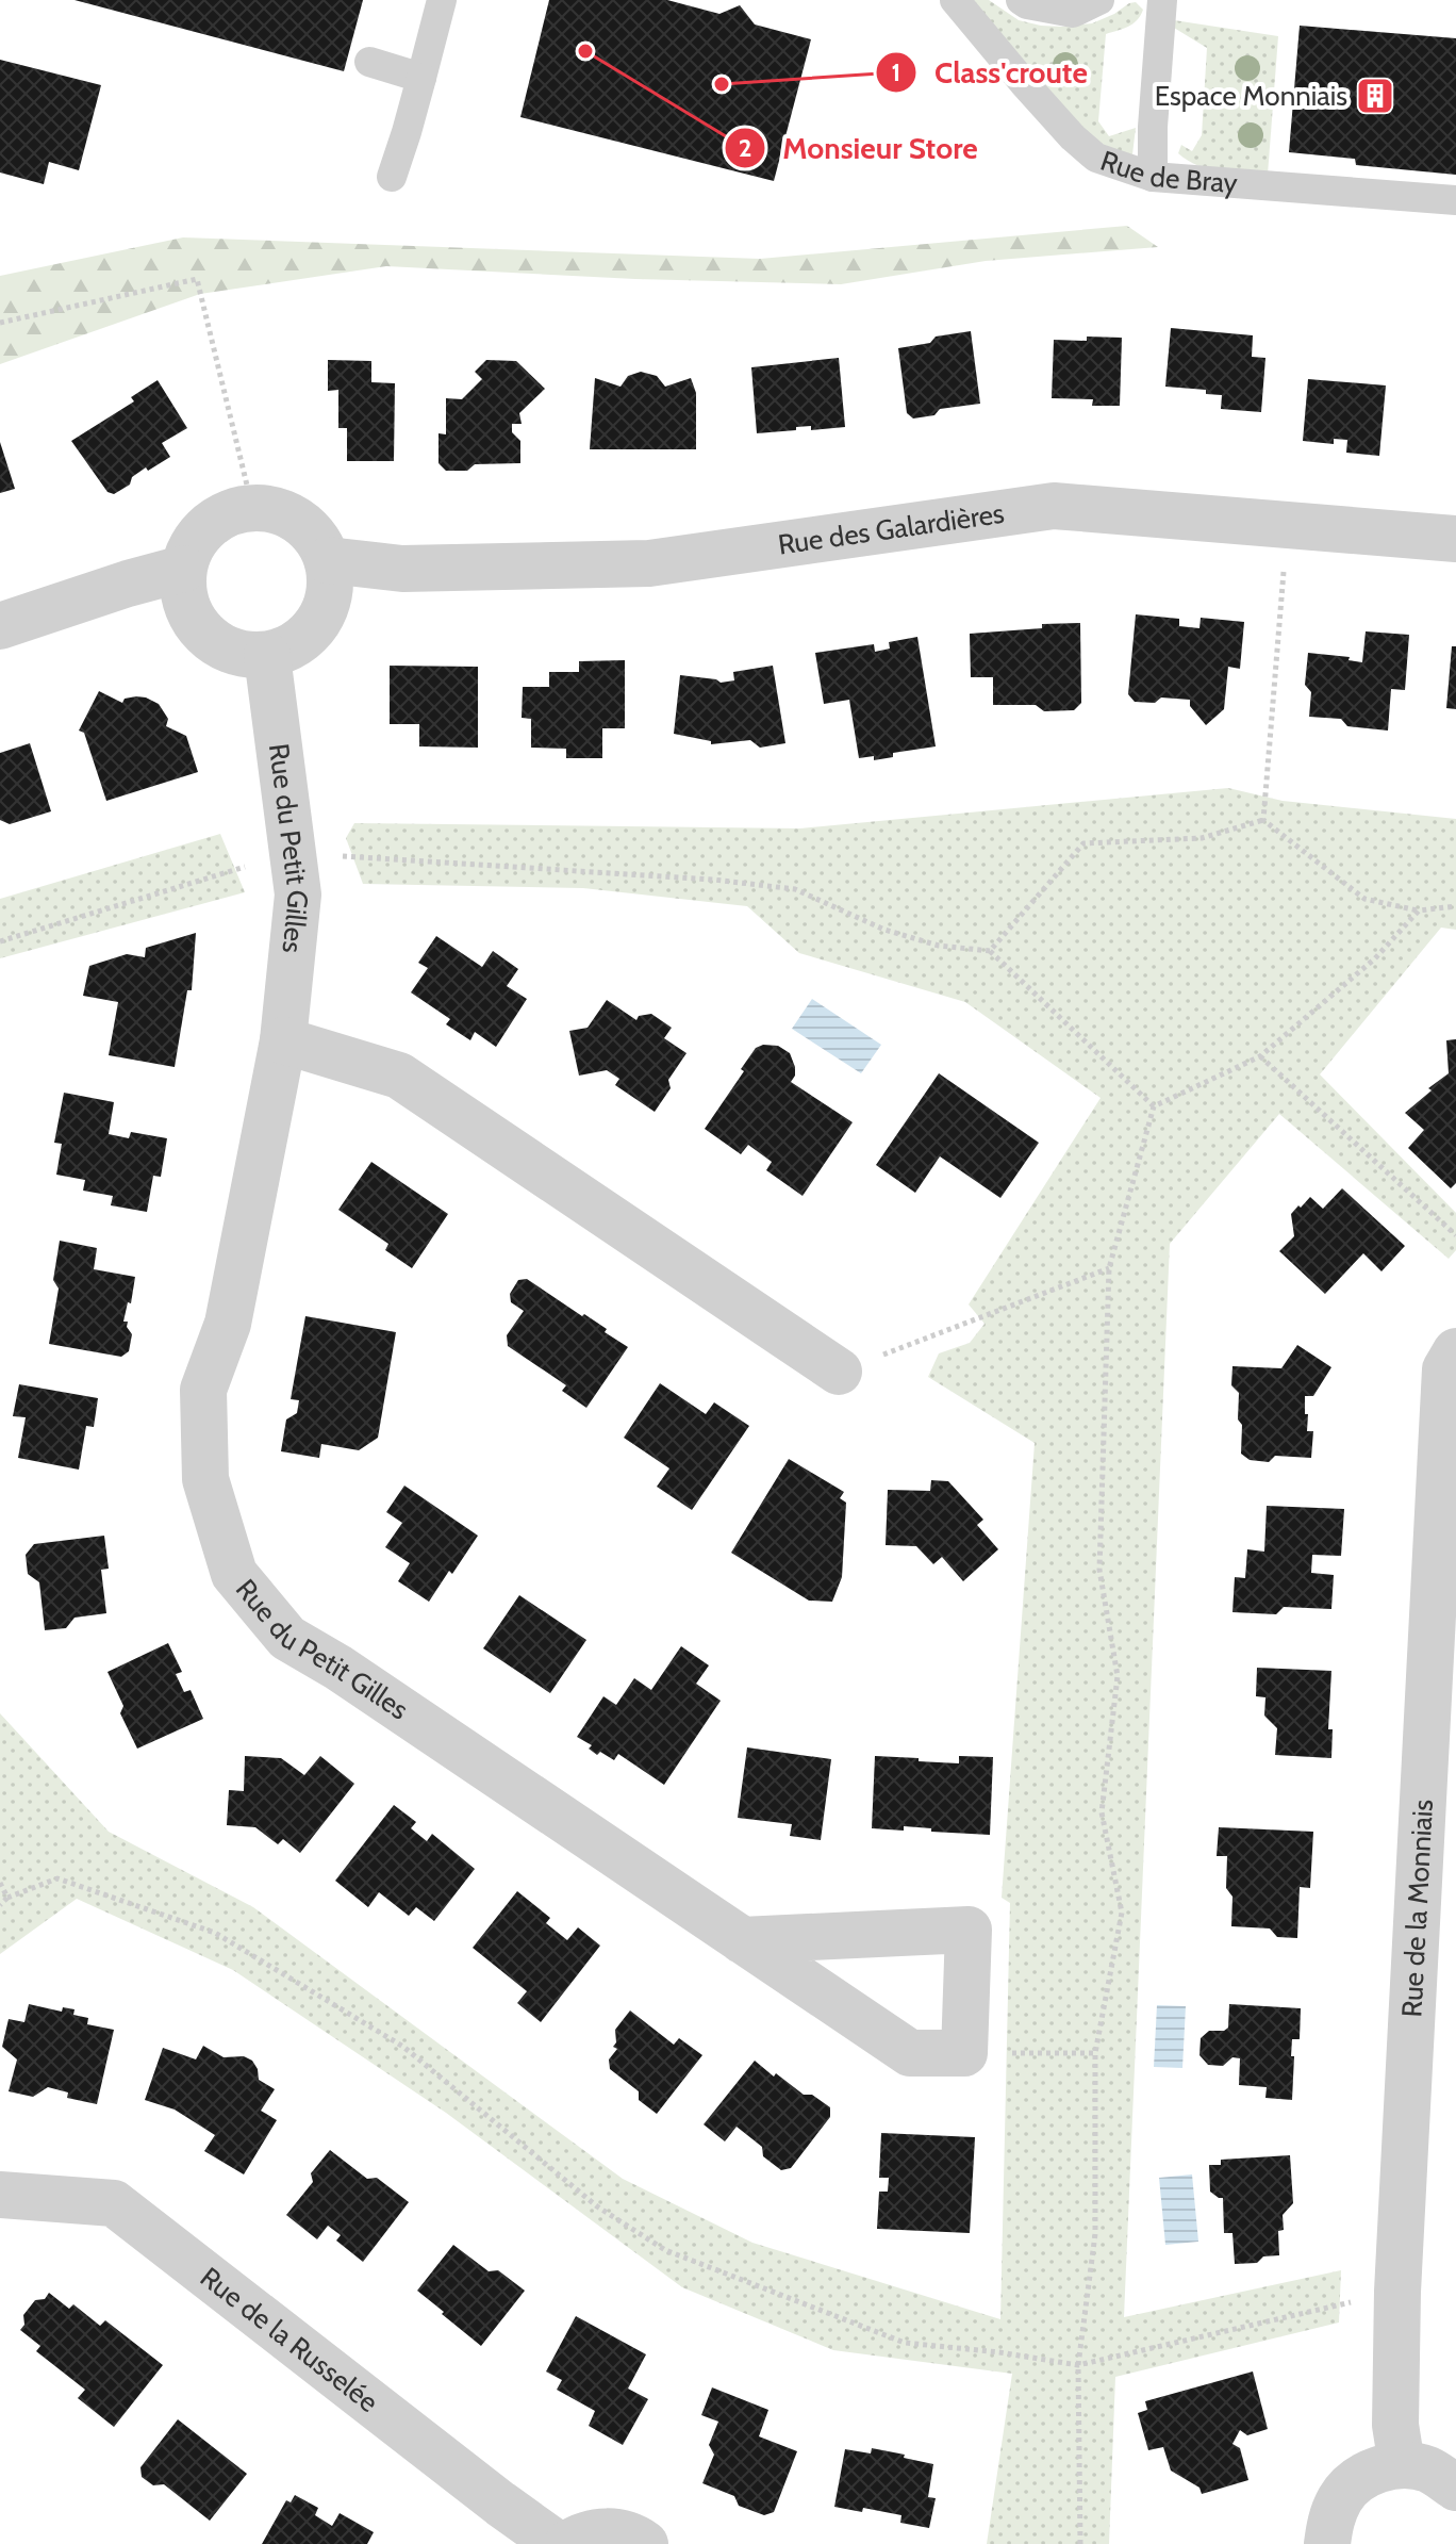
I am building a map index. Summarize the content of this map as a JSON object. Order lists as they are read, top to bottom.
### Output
{
  "streets": {
    "street": [
      "Rue des Galardières",
      "Rue du Petit Gilles",
      "Rue de la Monniais",
      "Rue de la Russelée"
    ],
    "lane": ["Rue de Bray"]
  },
  "crossings": [
    ["Rue des Galardières", "Rue du Petit Gilles"]
  ],
  "places": {
    "other": ["Monsieur Store", "Class'croute"],
    "building": ["Espace Monniais"]
  }
}
